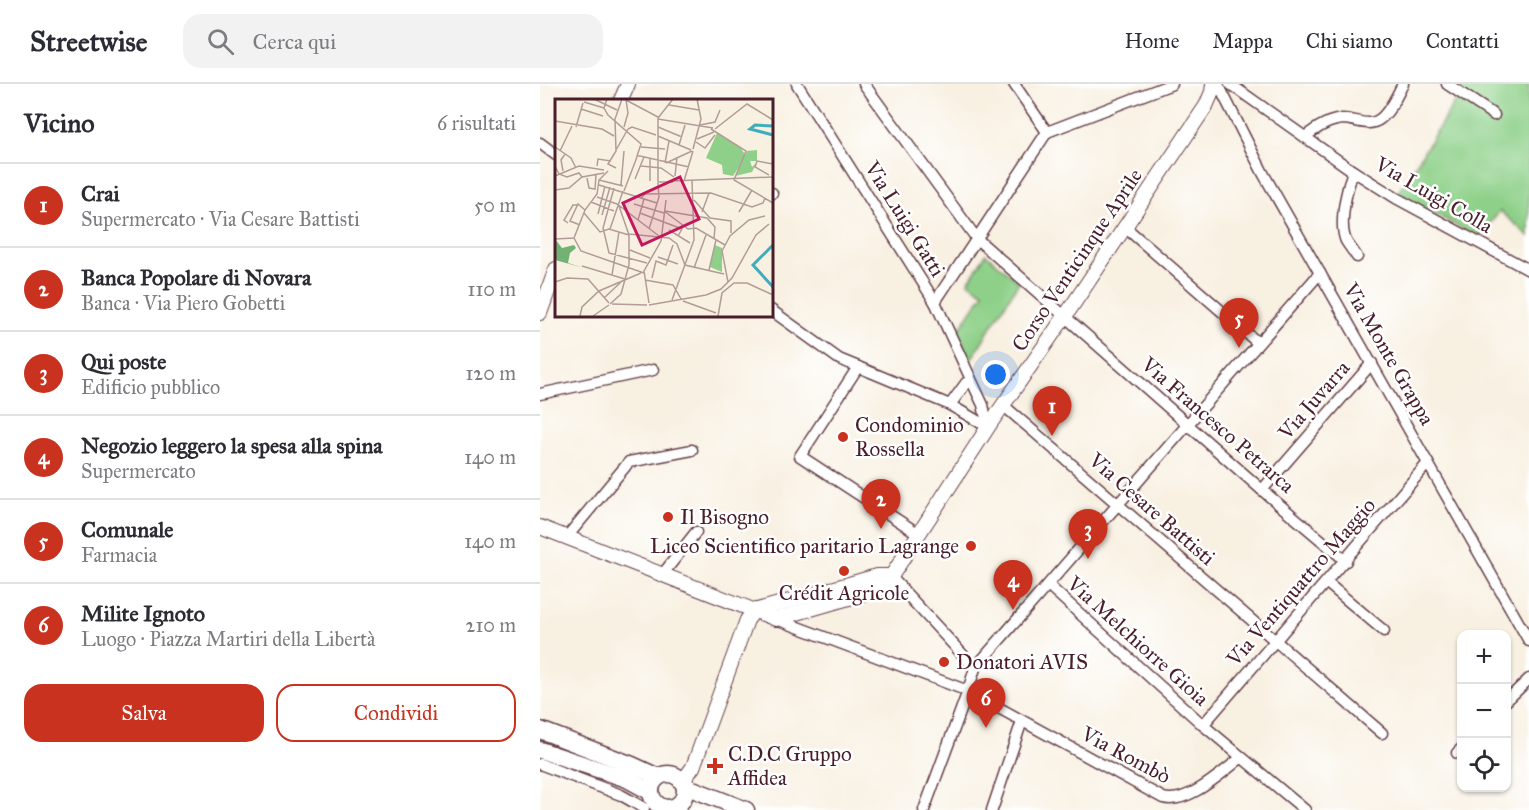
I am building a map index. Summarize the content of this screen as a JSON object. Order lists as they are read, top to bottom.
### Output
{
  "streets": {
    "street": [
      "Via Luigi Colla",
      "Via Luigi Gatti",
      "Corso Venticinque Aprile",
      "Via Monte Grappa",
      "Via Juvarra",
      "Via Francesco Petrarca",
      "Via Cesare Battisti",
      "Via Ventiquattro Maggio",
      "Via Melchiorre Gioia",
      "Via Rombò"
    ]
  },
  "crossings": [
    ["Via Luigi Gatti", "Corso Venticinque Aprile"],
    ["Corso Venticinque Aprile", "Via Francesco Petrarca"],
    ["Corso Venticinque Aprile", "Via Cesare Battisti"],
    ["Corso Venticinque Aprile", "Via Rombò"],
    ["Via Monte Grappa", "Via Juvarra"],
    ["Via Monte Grappa", "Via Ventiquattro Maggio"],
    ["Via Juvarra", "Via Francesco Petrarca"],
    ["Via Francesco Petrarca", "Via Ventiquattro Maggio"],
    ["Via Cesare Battisti", "Via Ventiquattro Maggio"],
    ["Via Ventiquattro Maggio", "Via Melchiorre Gioia"]
  ],
  "places": {
    "other": [
      "Condominio Rossella",
      "Il Bisogno",
      "Liceo Scientifico paritario Lagrange",
      "Crédit Agricole",
      "Donatori AVIS"
    ],
    "health": ["C.D.C Gruppo Affidea"]
  },
  "page": {
    "header": "Streetwise",
    "search": "Cerca qui",
    "nav": [
      "Home",
      "Mappa",
      "Chi siamo",
      "Contatti"
    ],
    "heading": ["Vicino", "6 risultati"],
    "list": [
      {
        "mark": "1",
        "name": "Crai",
        "note": "Supermercato · Via Cesare Battisti",
        "value": "50 m"
      },
      {
        "mark": "2",
        "name": "Banca Popolare di Novara",
        "note": "Banca · Via Piero Gobetti",
        "value": "110 m"
      },
      {
        "mark": "3",
        "name": "Qui poste",
        "note": "Edificio pubblico",
        "value": "120 m"
      },
      {
        "mark": "4",
        "name": "Negozio leggero la spesa alla spina",
        "note": "Supermercato",
        "value": "140 m"
      },
      {
        "mark": "5",
        "name": "Comunale",
        "note": "Farmacia",
        "value": "140 m"
      },
      {
        "mark": "6",
        "name": "Milite Ignoto",
        "note": "Luogo · Piazza Martiri della Libertà",
        "value": "210 m"
      }
    ],
    "pins": [
      "5",
      "1",
      "2",
      "3",
      "4",
      "6"
    ],
    "map_buttons": ["+", "−"],
    "buttons": ["Salva", "Condividi"]
  }
}
